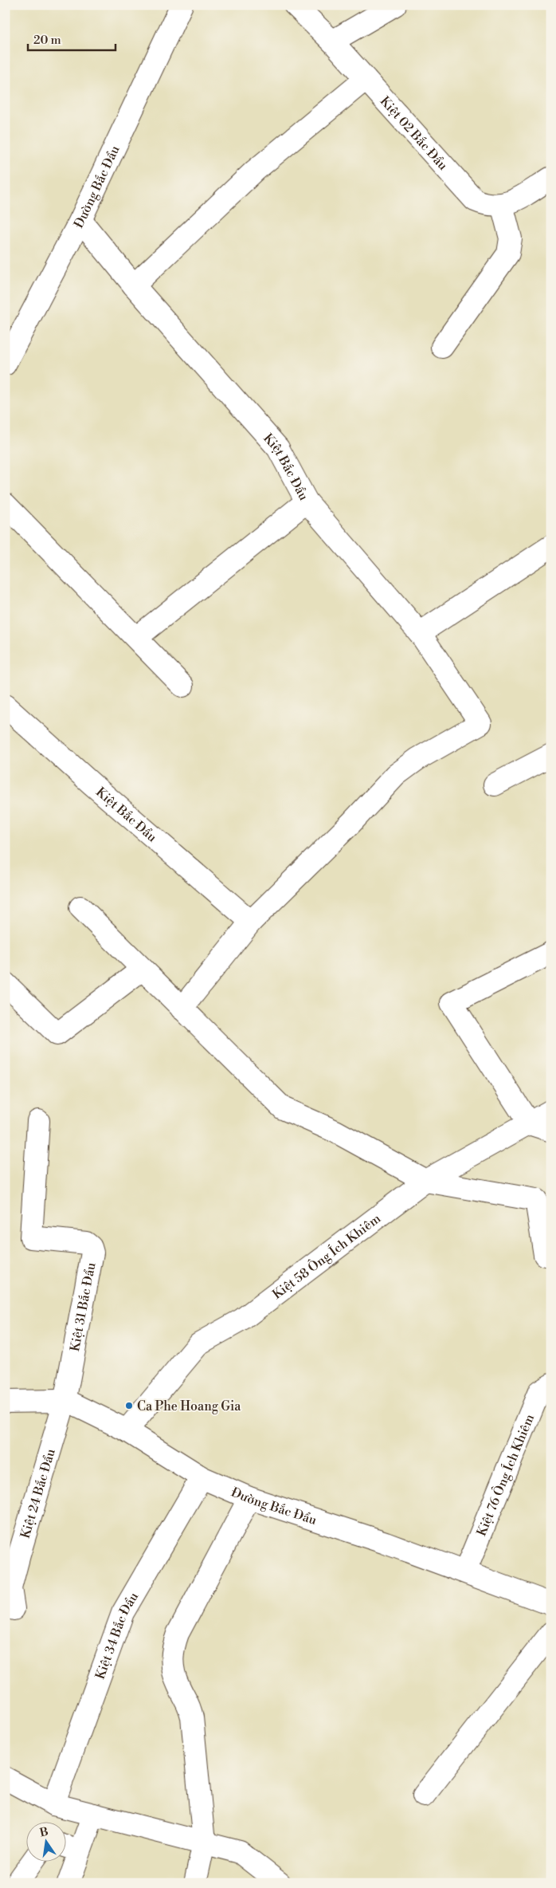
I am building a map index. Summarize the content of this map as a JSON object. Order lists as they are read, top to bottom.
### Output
{
  "streets": {
    "street": [
      "Kiệt 02 Bắc Đẩu",
      "Đường Bắc Đẩu",
      "Kiệt Bắc Đẩu",
      "Kiệt 58 Ông Ích Khiêm",
      "Kiệt 31 Bắc Đẩu",
      "Kiệt 76 Ông Ích Khiêm",
      "Kiệt 24 Bắc Đẩu",
      "Kiệt 34 Bắc Đẩu"
    ]
  },
  "crossings": [
    ["Đường Bắc Đẩu", "Kiệt Bắc Đẩu"],
    ["Đường Bắc Đẩu", "Kiệt 58 Ông Ích Khiêm"],
    ["Đường Bắc Đẩu", "Kiệt 31 Bắc Đẩu"],
    ["Đường Bắc Đẩu", "Kiệt 76 Ông Ích Khiêm"],
    ["Đường Bắc Đẩu", "Kiệt 24 Bắc Đẩu"],
    ["Đường Bắc Đẩu", "Kiệt 34 Bắc Đẩu"],
    ["Kiệt 31 Bắc Đẩu", "Kiệt 24 Bắc Đẩu"]
  ],
  "places": ["Ca Phe Hoang Gia"],
  "scale_bar": "20 m",
  "north": "top"
}
